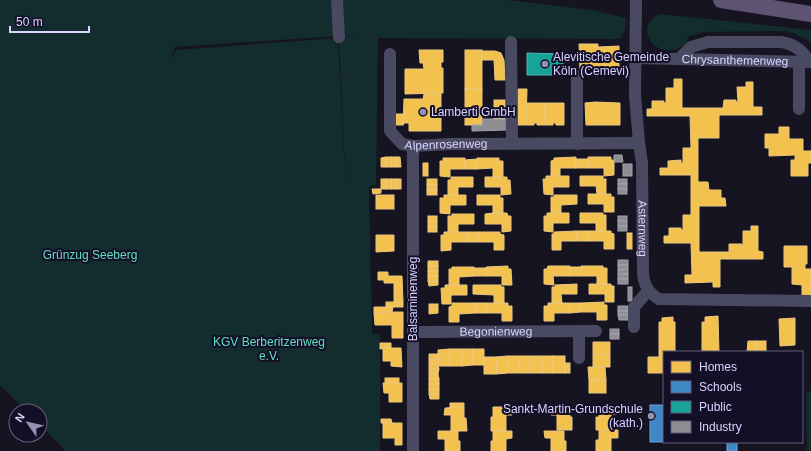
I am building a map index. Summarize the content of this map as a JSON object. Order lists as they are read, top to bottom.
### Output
{
  "streets": {
    "street": [
      "Chrysanthemenweg",
      "Alpenrosenweg",
      "Asternweg",
      "Balsaminenweg",
      "Begonienweg"
    ]
  },
  "crossings": [
    ["Chrysanthemenweg", "Asternweg"],
    ["Alpenrosenweg", "Asternweg"],
    ["Alpenrosenweg", "Balsaminenweg"],
    ["Balsaminenweg", "Begonienweg"]
  ],
  "parks": ["Grünzug Seeberg", "KGV Berberitzenweg e.V."],
  "places": ["Alevitische Gemeinde Köln (Cemevi)", "Lamberti GmbH", "Sankt-Martin-Grundschule (kath.)"],
  "legend": [
    "Homes",
    "Schools",
    "Public",
    "Industry"
  ],
  "scale_bar": "50 m",
  "north": "top left"
}
